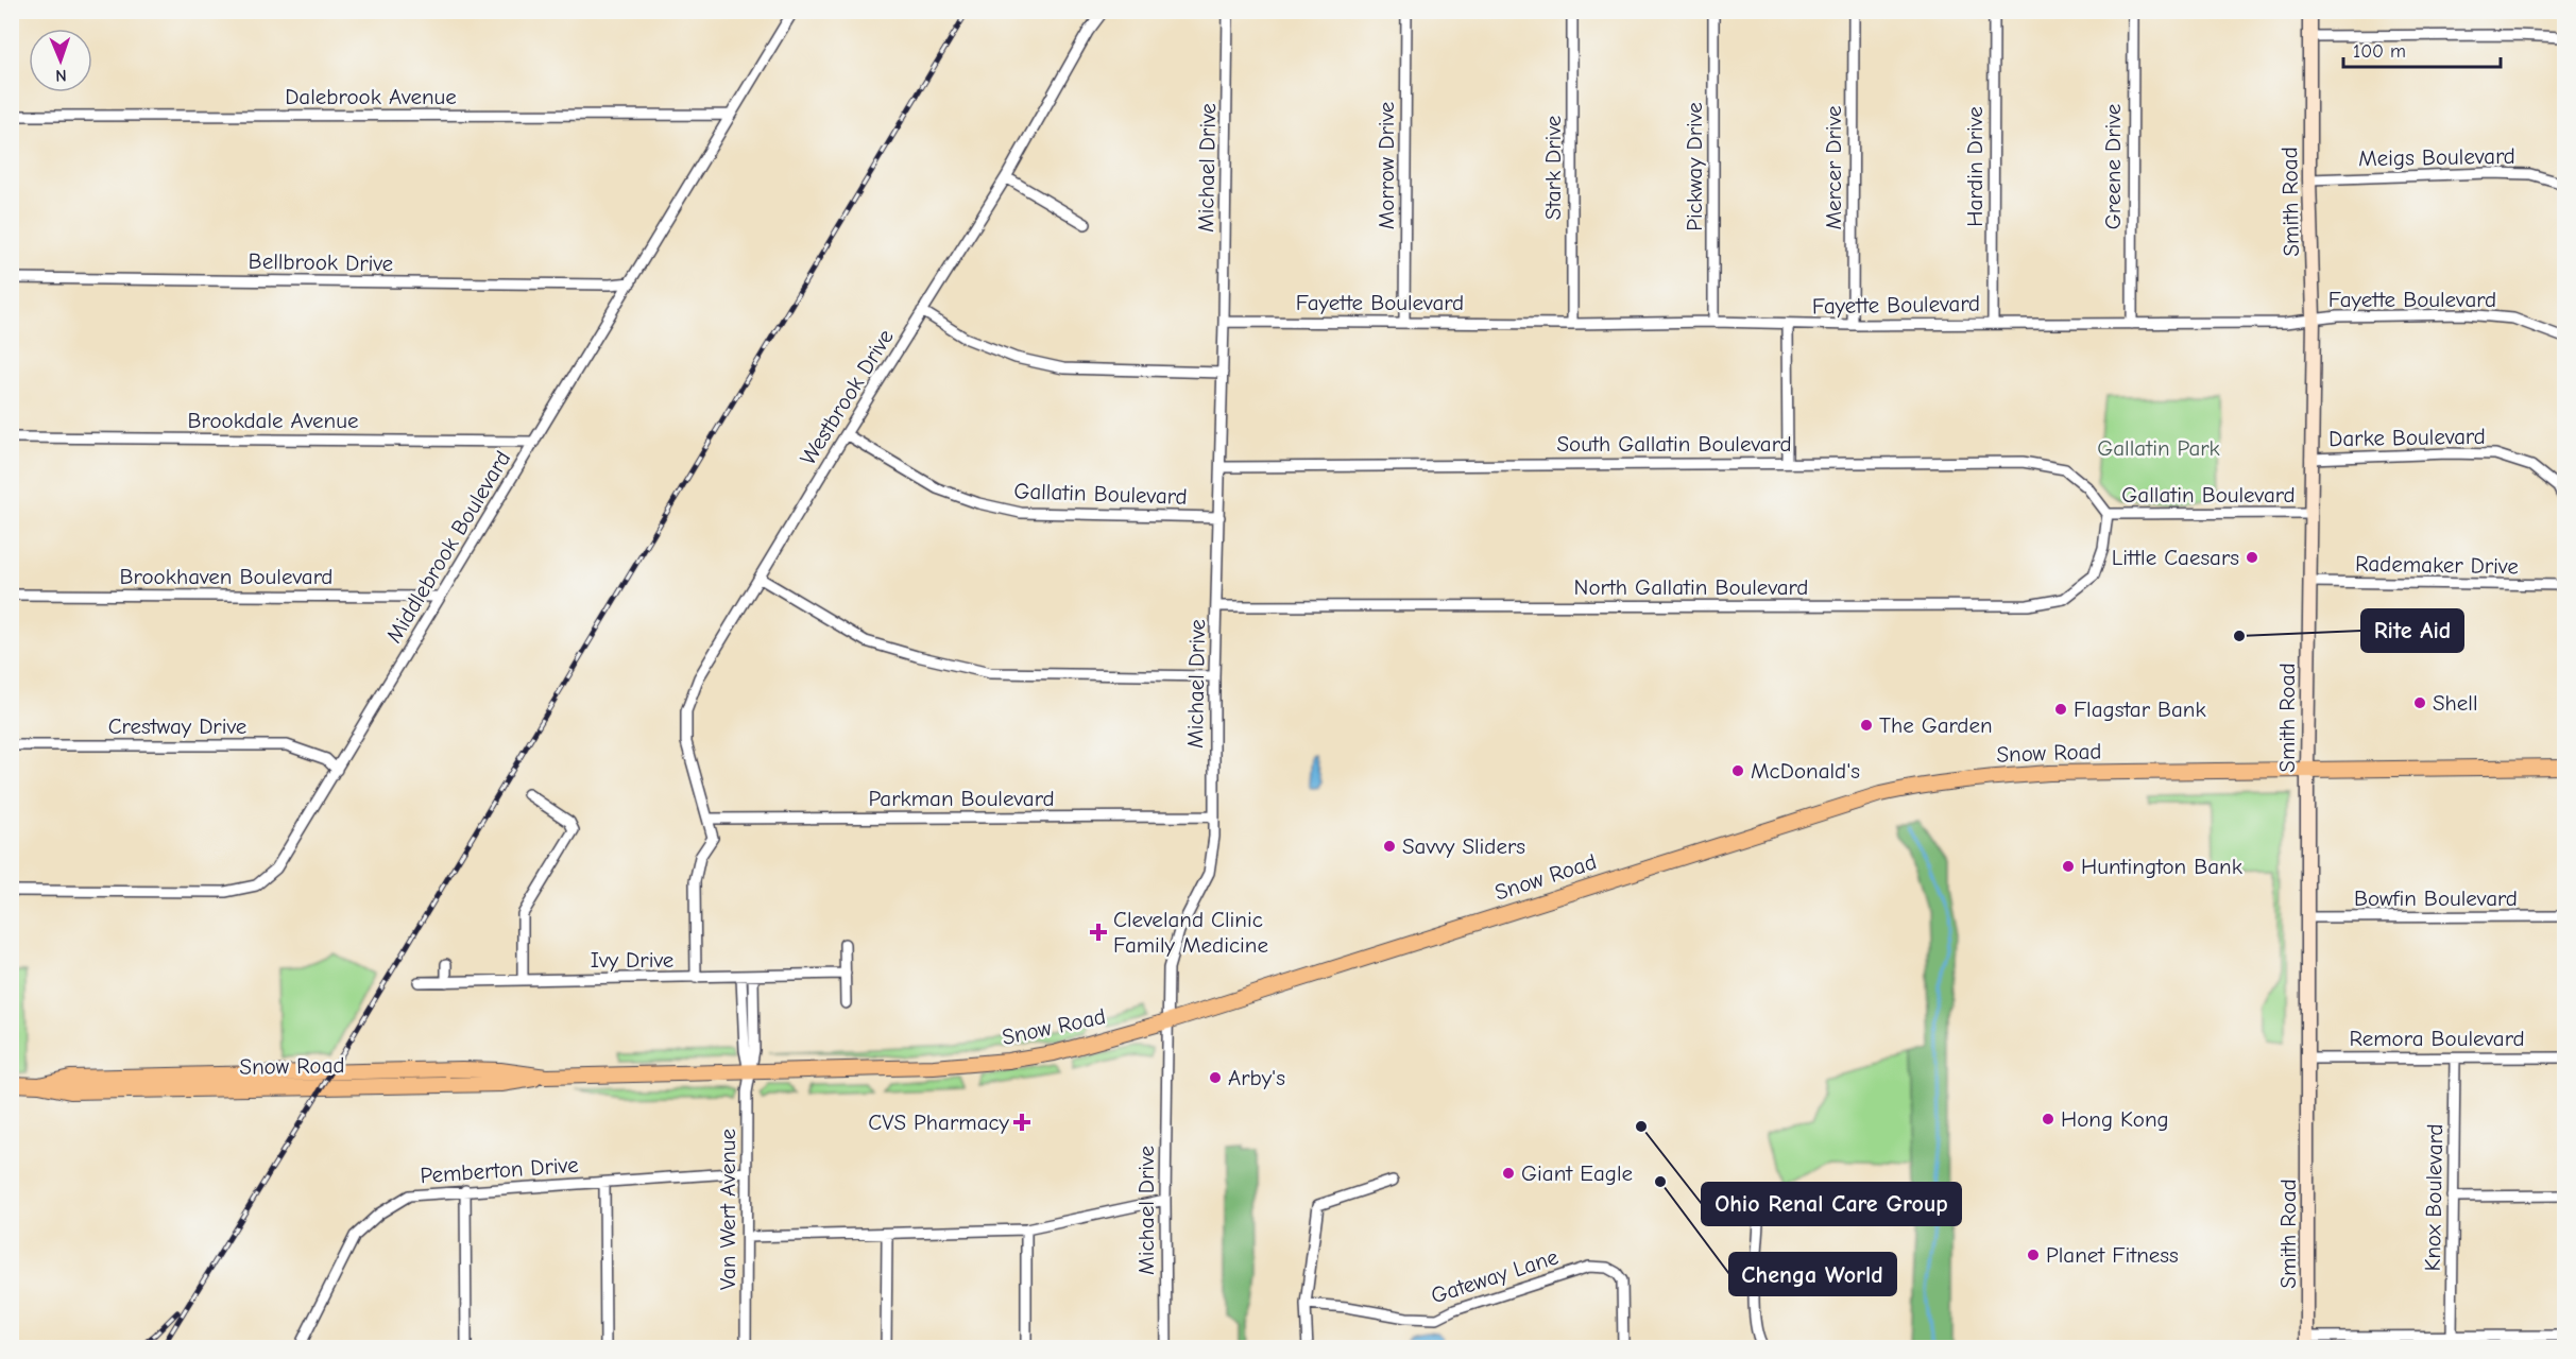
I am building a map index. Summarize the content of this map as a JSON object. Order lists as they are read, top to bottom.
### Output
{
  "streets": {
    "main road": ["Smith Road", "Snow Road"],
    "street": [
      "Dalebrook Avenue",
      "Meigs Boulevard",
      "Morrow Drive",
      "Pickway Drive",
      "Hardin Drive",
      "Greene Drive",
      "Michael Drive",
      "Stark Drive",
      "Mercer Drive",
      "Bellbrook Drive",
      "Fayette Boulevard",
      "Westbrook Drive",
      "Brookdale Avenue",
      "Darke Boulevard",
      "South Gallatin Boulevard",
      "Gallatin Boulevard",
      "Middlebrook Boulevard",
      "Rademaker Drive",
      "Brookhaven Boulevard",
      "North Gallatin Boulevard",
      "Crestway Drive",
      "Parkman Boulevard",
      "Bowfin Boulevard",
      "Ivy Drive",
      "Remora Boulevard",
      "Pemberton Drive",
      "Knox Boulevard",
      "Van Wert Avenue",
      "Gateway Lane"
    ]
  },
  "crossings": [
    ["Dalebrook Avenue", "Middlebrook Boulevard"],
    ["Meigs Boulevard", "Smith Road"],
    ["Morrow Drive", "Fayette Boulevard"],
    ["Pickway Drive", "Fayette Boulevard"],
    ["Hardin Drive", "Fayette Boulevard"],
    ["Greene Drive", "Fayette Boulevard"],
    ["Michael Drive", "Fayette Boulevard"],
    ["Michael Drive", "South Gallatin Boulevard"],
    ["Michael Drive", "Gallatin Boulevard"],
    ["Michael Drive", "North Gallatin Boulevard"],
    ["Michael Drive", "Snow Road"],
    ["Michael Drive", "Parkman Boulevard"],
    ["Stark Drive", "Fayette Boulevard"],
    ["Mercer Drive", "Fayette Boulevard"],
    ["Smith Road", "Fayette Boulevard"],
    ["Smith Road", "Darke Boulevard"],
    ["Smith Road", "Gallatin Boulevard"],
    ["Smith Road", "Rademaker Drive"],
    ["Smith Road", "Snow Road"],
    ["Smith Road", "Bowfin Boulevard"],
    ["Smith Road", "Remora Boulevard"],
    ["Bellbrook Drive", "Middlebrook Boulevard"],
    ["Westbrook Drive", "Gallatin Boulevard"],
    ["Westbrook Drive", "Parkman Boulevard"],
    ["Brookdale Avenue", "Middlebrook Boulevard"],
    ["South Gallatin Boulevard", "Gallatin Boulevard"],
    ["South Gallatin Boulevard", "North Gallatin Boulevard"],
    ["Gallatin Boulevard", "North Gallatin Boulevard"],
    ["Middlebrook Boulevard", "Brookhaven Boulevard"],
    ["Middlebrook Boulevard", "Crestway Drive"],
    ["Snow Road", "Van Wert Avenue"],
    ["Ivy Drive", "Van Wert Avenue"],
    ["Remora Boulevard", "Knox Boulevard"],
    ["Pemberton Drive", "Van Wert Avenue"]
  ],
  "parks": ["Gallatin Park"],
  "places": {
    "other": [
      "Little Caesars",
      "Rite Aid",
      "Shell",
      "Flagstar Bank",
      "The Garden",
      "McDonald's",
      "Savvy Sliders",
      "Huntington Bank",
      "Arby's",
      "Hong Kong",
      "Ohio Renal Care Group",
      "Giant Eagle",
      "Chenga World",
      "Planet Fitness"
    ],
    "health": ["Cleveland Clinic Family Medicine", "CVS Pharmacy"]
  },
  "scale_bar": "100 m",
  "north": "bottom"
}
